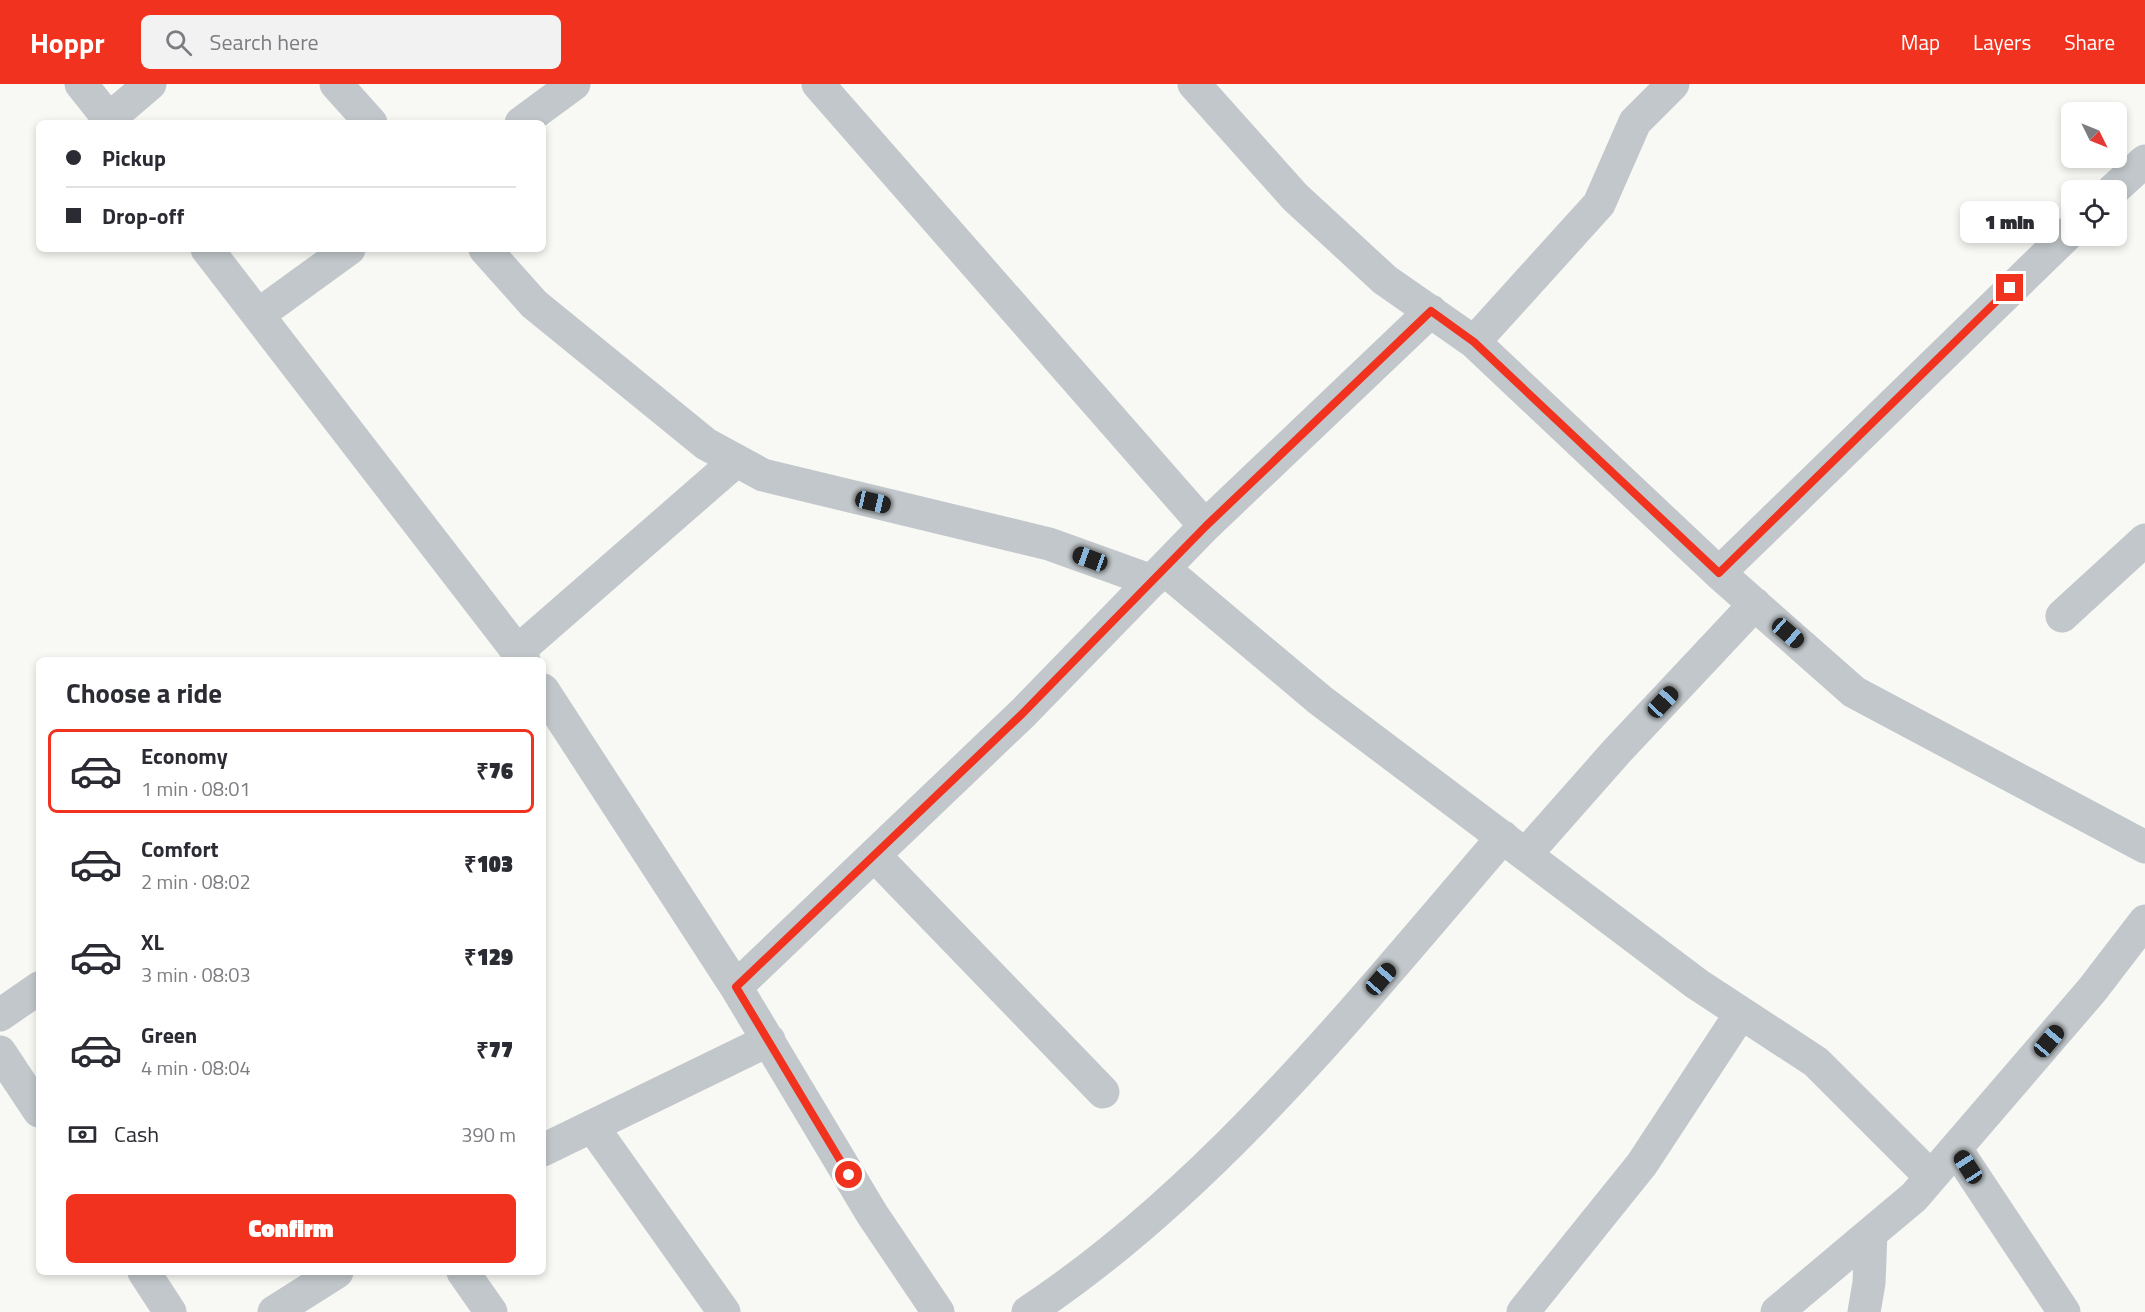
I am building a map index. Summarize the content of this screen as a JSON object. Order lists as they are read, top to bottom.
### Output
{
  "north": "bottom right",
  "page": {
    "header": "Hoppr",
    "search": "Search here",
    "nav": ["Map", "Layers", "Share"],
    "banner": ["Pickup", "Drop-off"],
    "bubble": "1 min",
    "heading": "Choose a ride",
    "list": [
      {
        "name": "Economy",
        "note": "1 min · 08:01",
        "value": "₹76"
      },
      {
        "name": "Comfort",
        "note": "2 min · 08:02",
        "value": "₹103"
      },
      {
        "name": "XL",
        "note": "3 min · 08:03",
        "value": "₹129"
      },
      {
        "name": "Green",
        "note": "4 min · 08:04",
        "value": "₹77"
      }
    ],
    "pay": ["Cash", "390 m"],
    "buttons": "Confirm"
  }
}
